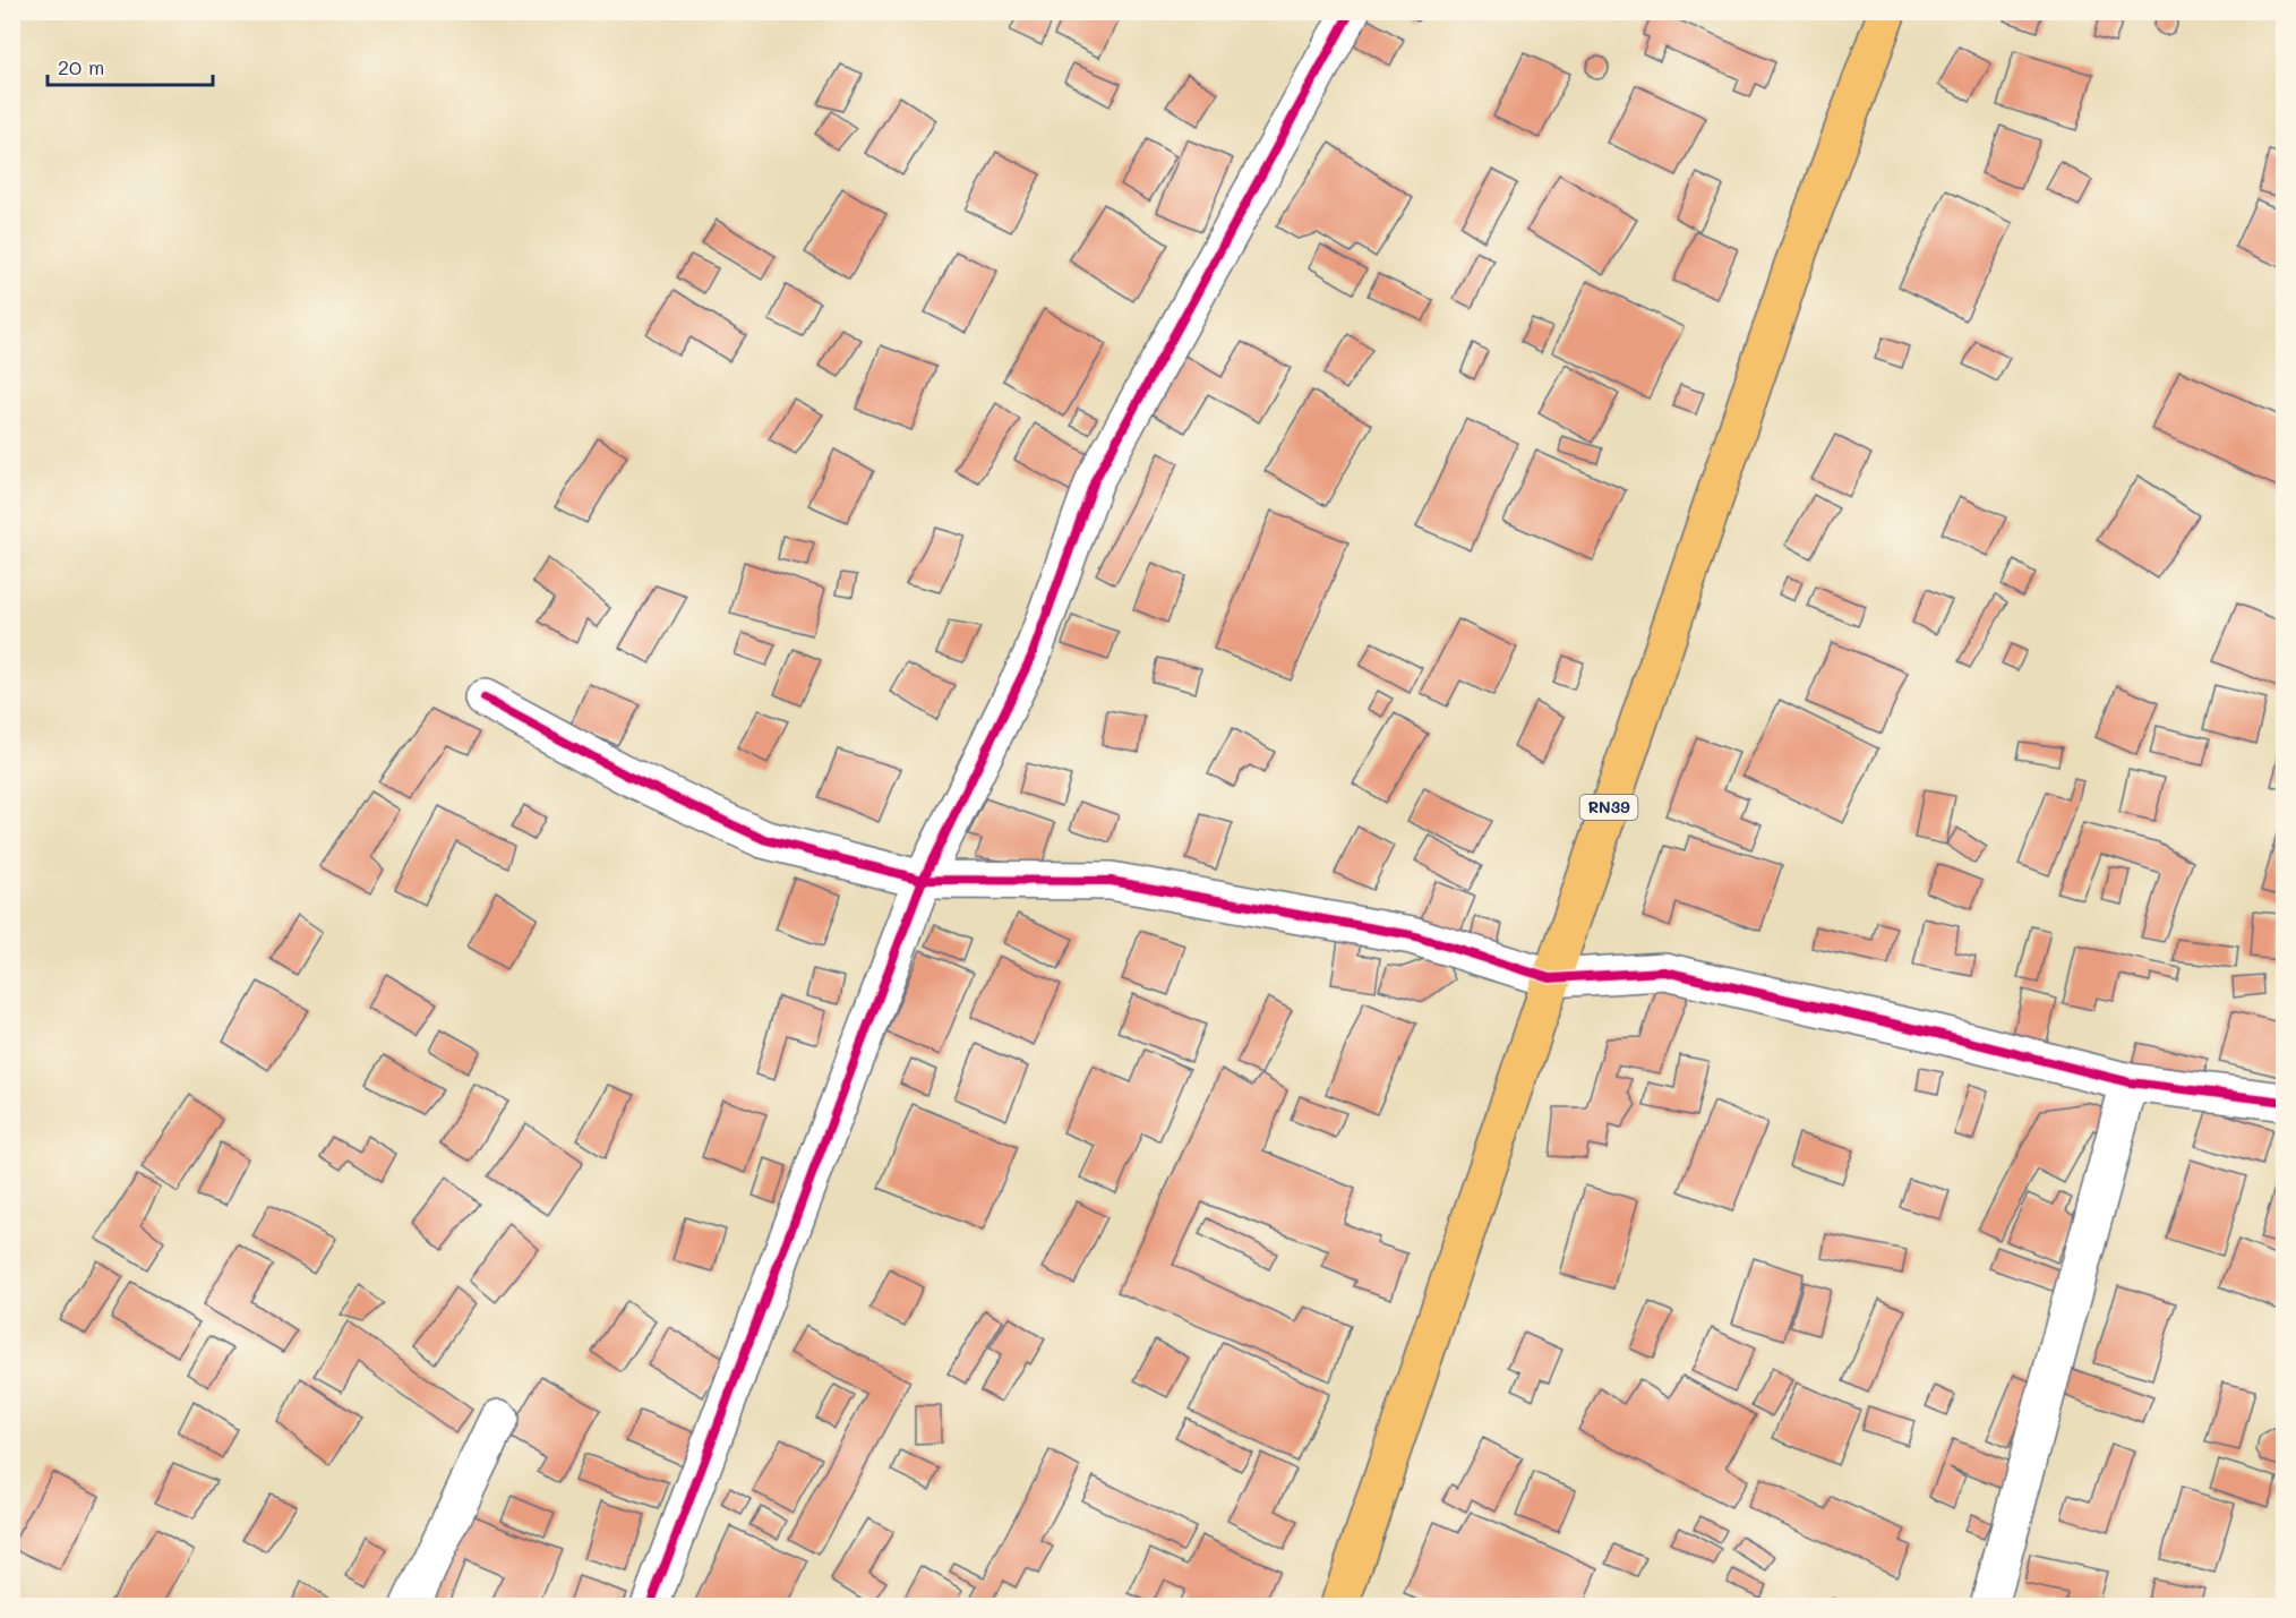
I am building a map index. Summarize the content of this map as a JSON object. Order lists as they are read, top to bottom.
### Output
{
  "streets": {
    "highway": ["RN39"]
  },
  "scale_bar": "20 m"
}
